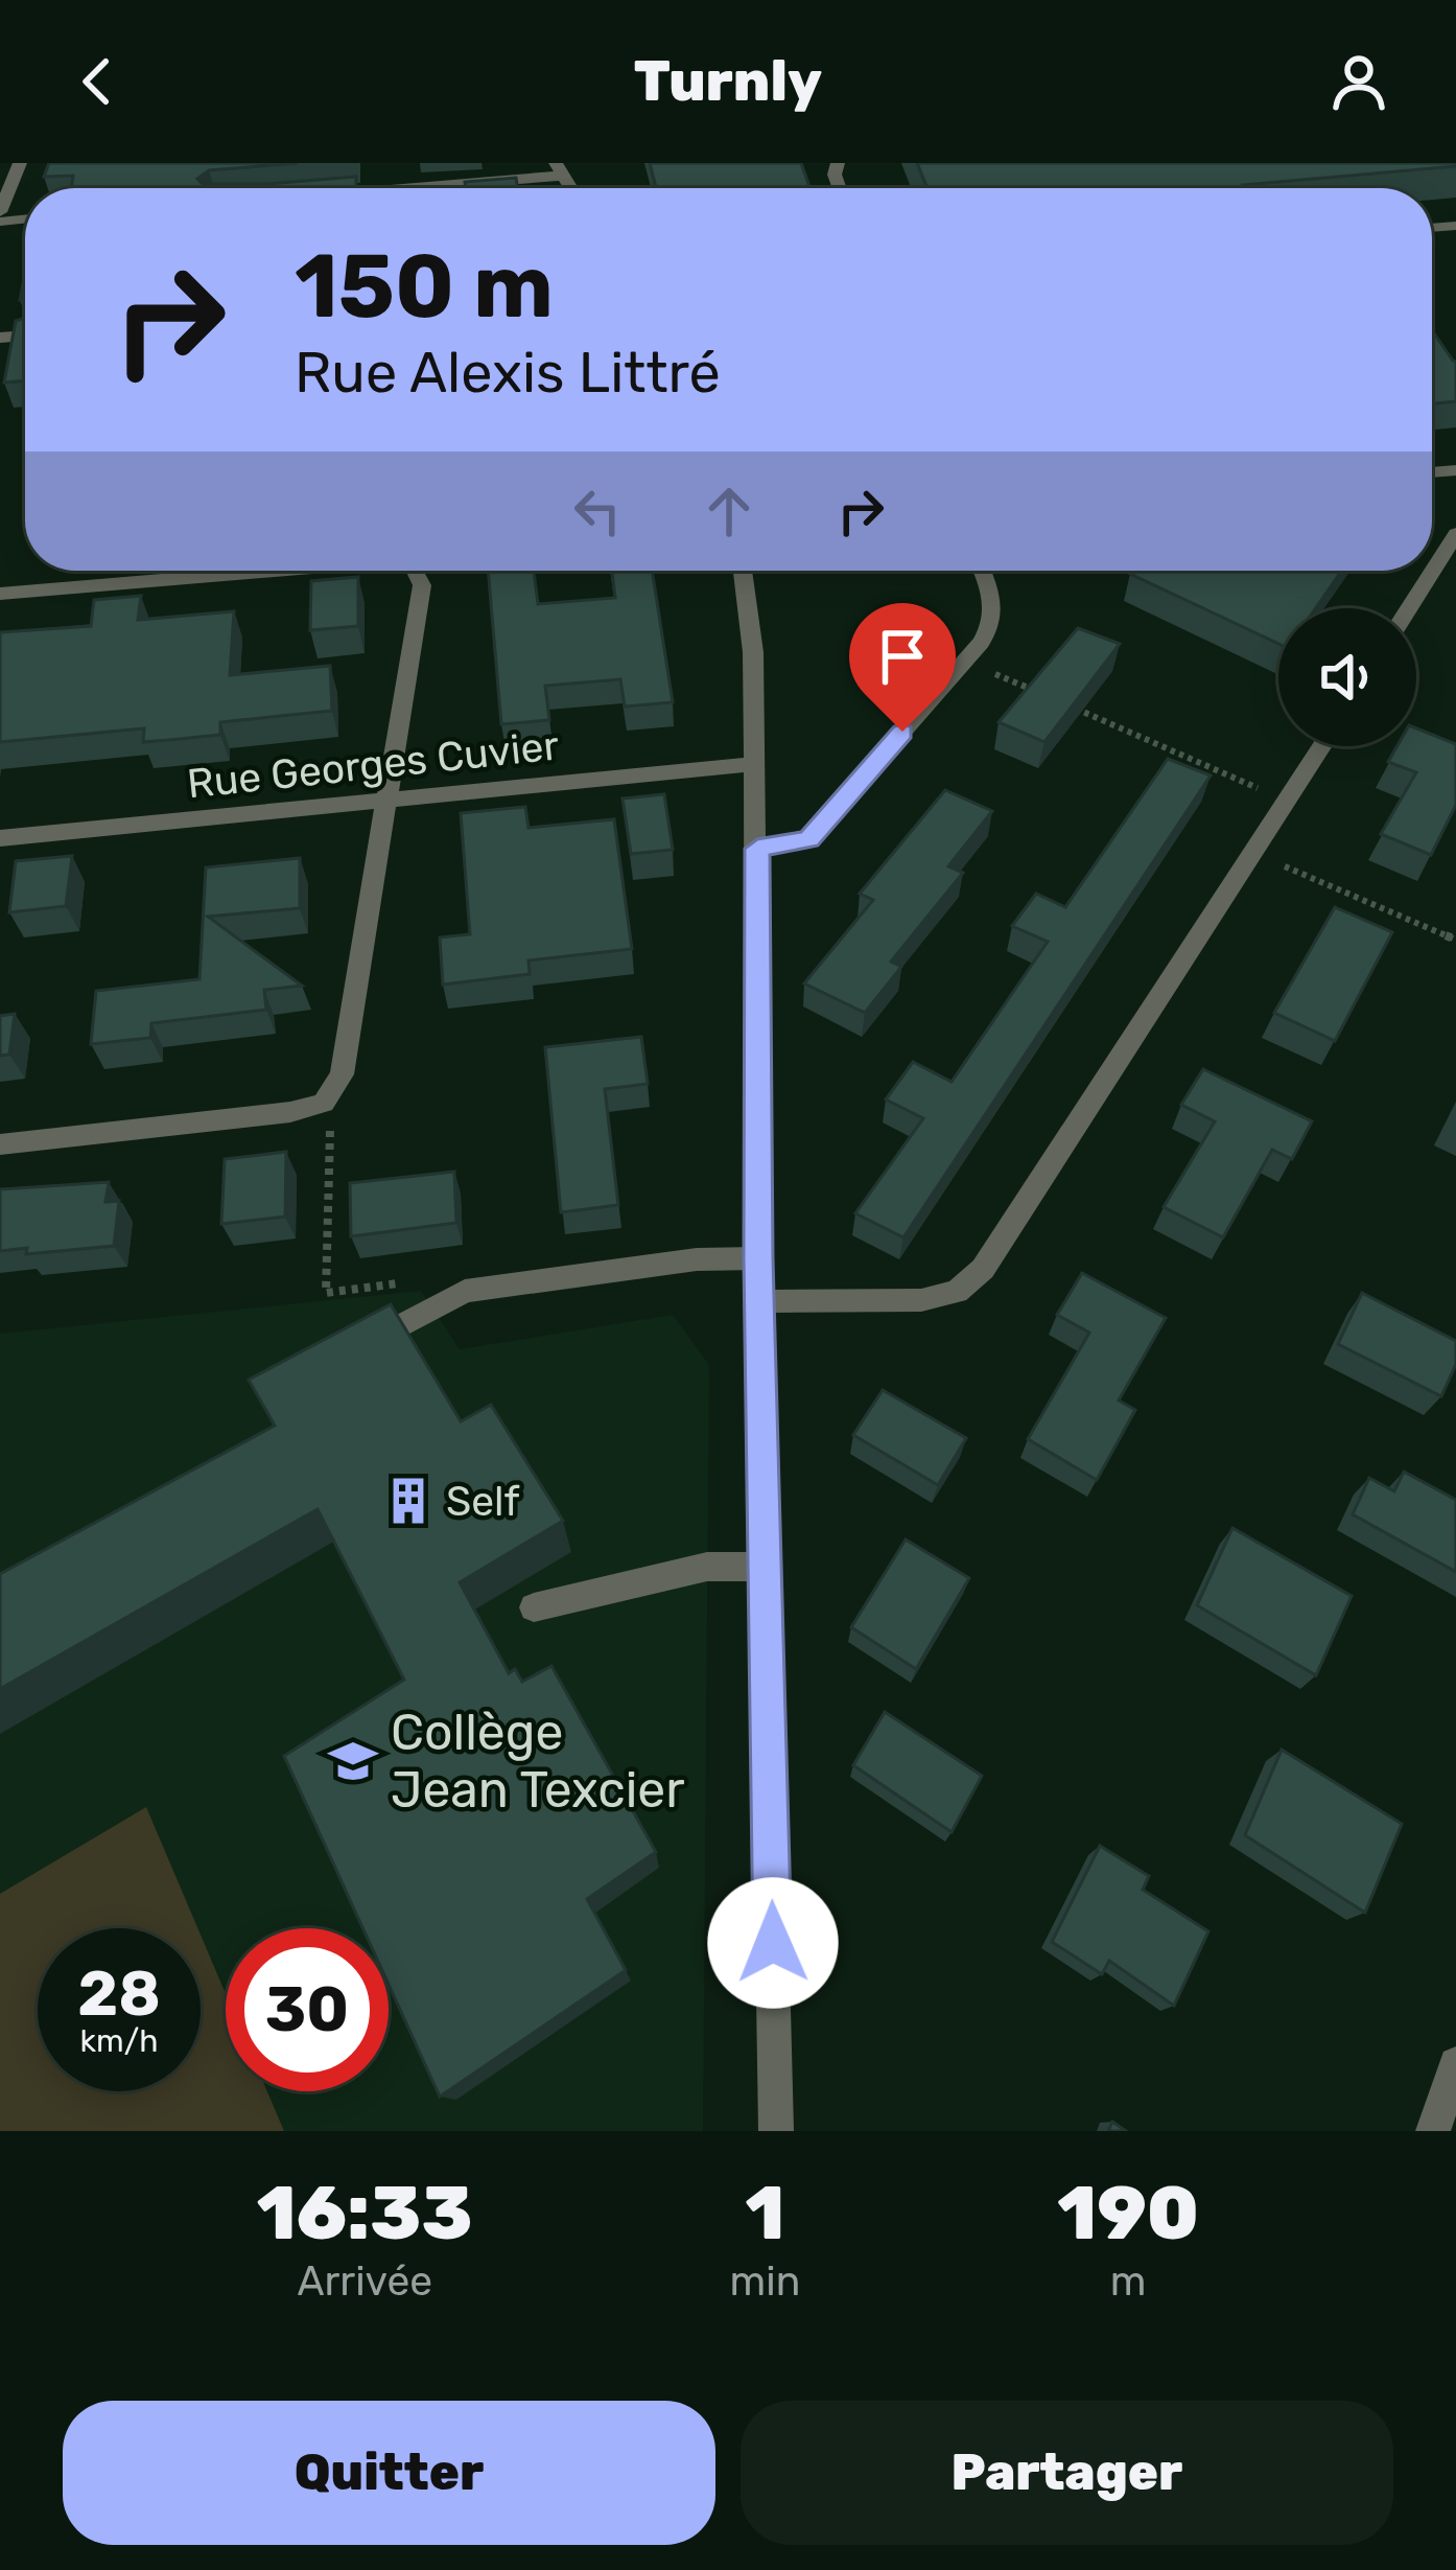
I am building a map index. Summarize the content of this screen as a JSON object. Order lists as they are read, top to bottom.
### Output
{
  "streets": {
    "street": ["Rue Georges Cuvier"]
  },
  "places": {
    "building": ["Self"],
    "school or university": ["Collège Jean Texcier"]
  },
  "page": {
    "header": "Turnly",
    "turn": ["150 m", "Rue Alexis Littré"],
    "speed": "28 km/h",
    "limit": "30",
    "eta": [
      "16:33",
      "Arrivée",
      "1",
      "min",
      "190",
      "m"
    ],
    "buttons": ["Quitter", "Partager"]
  }
}
